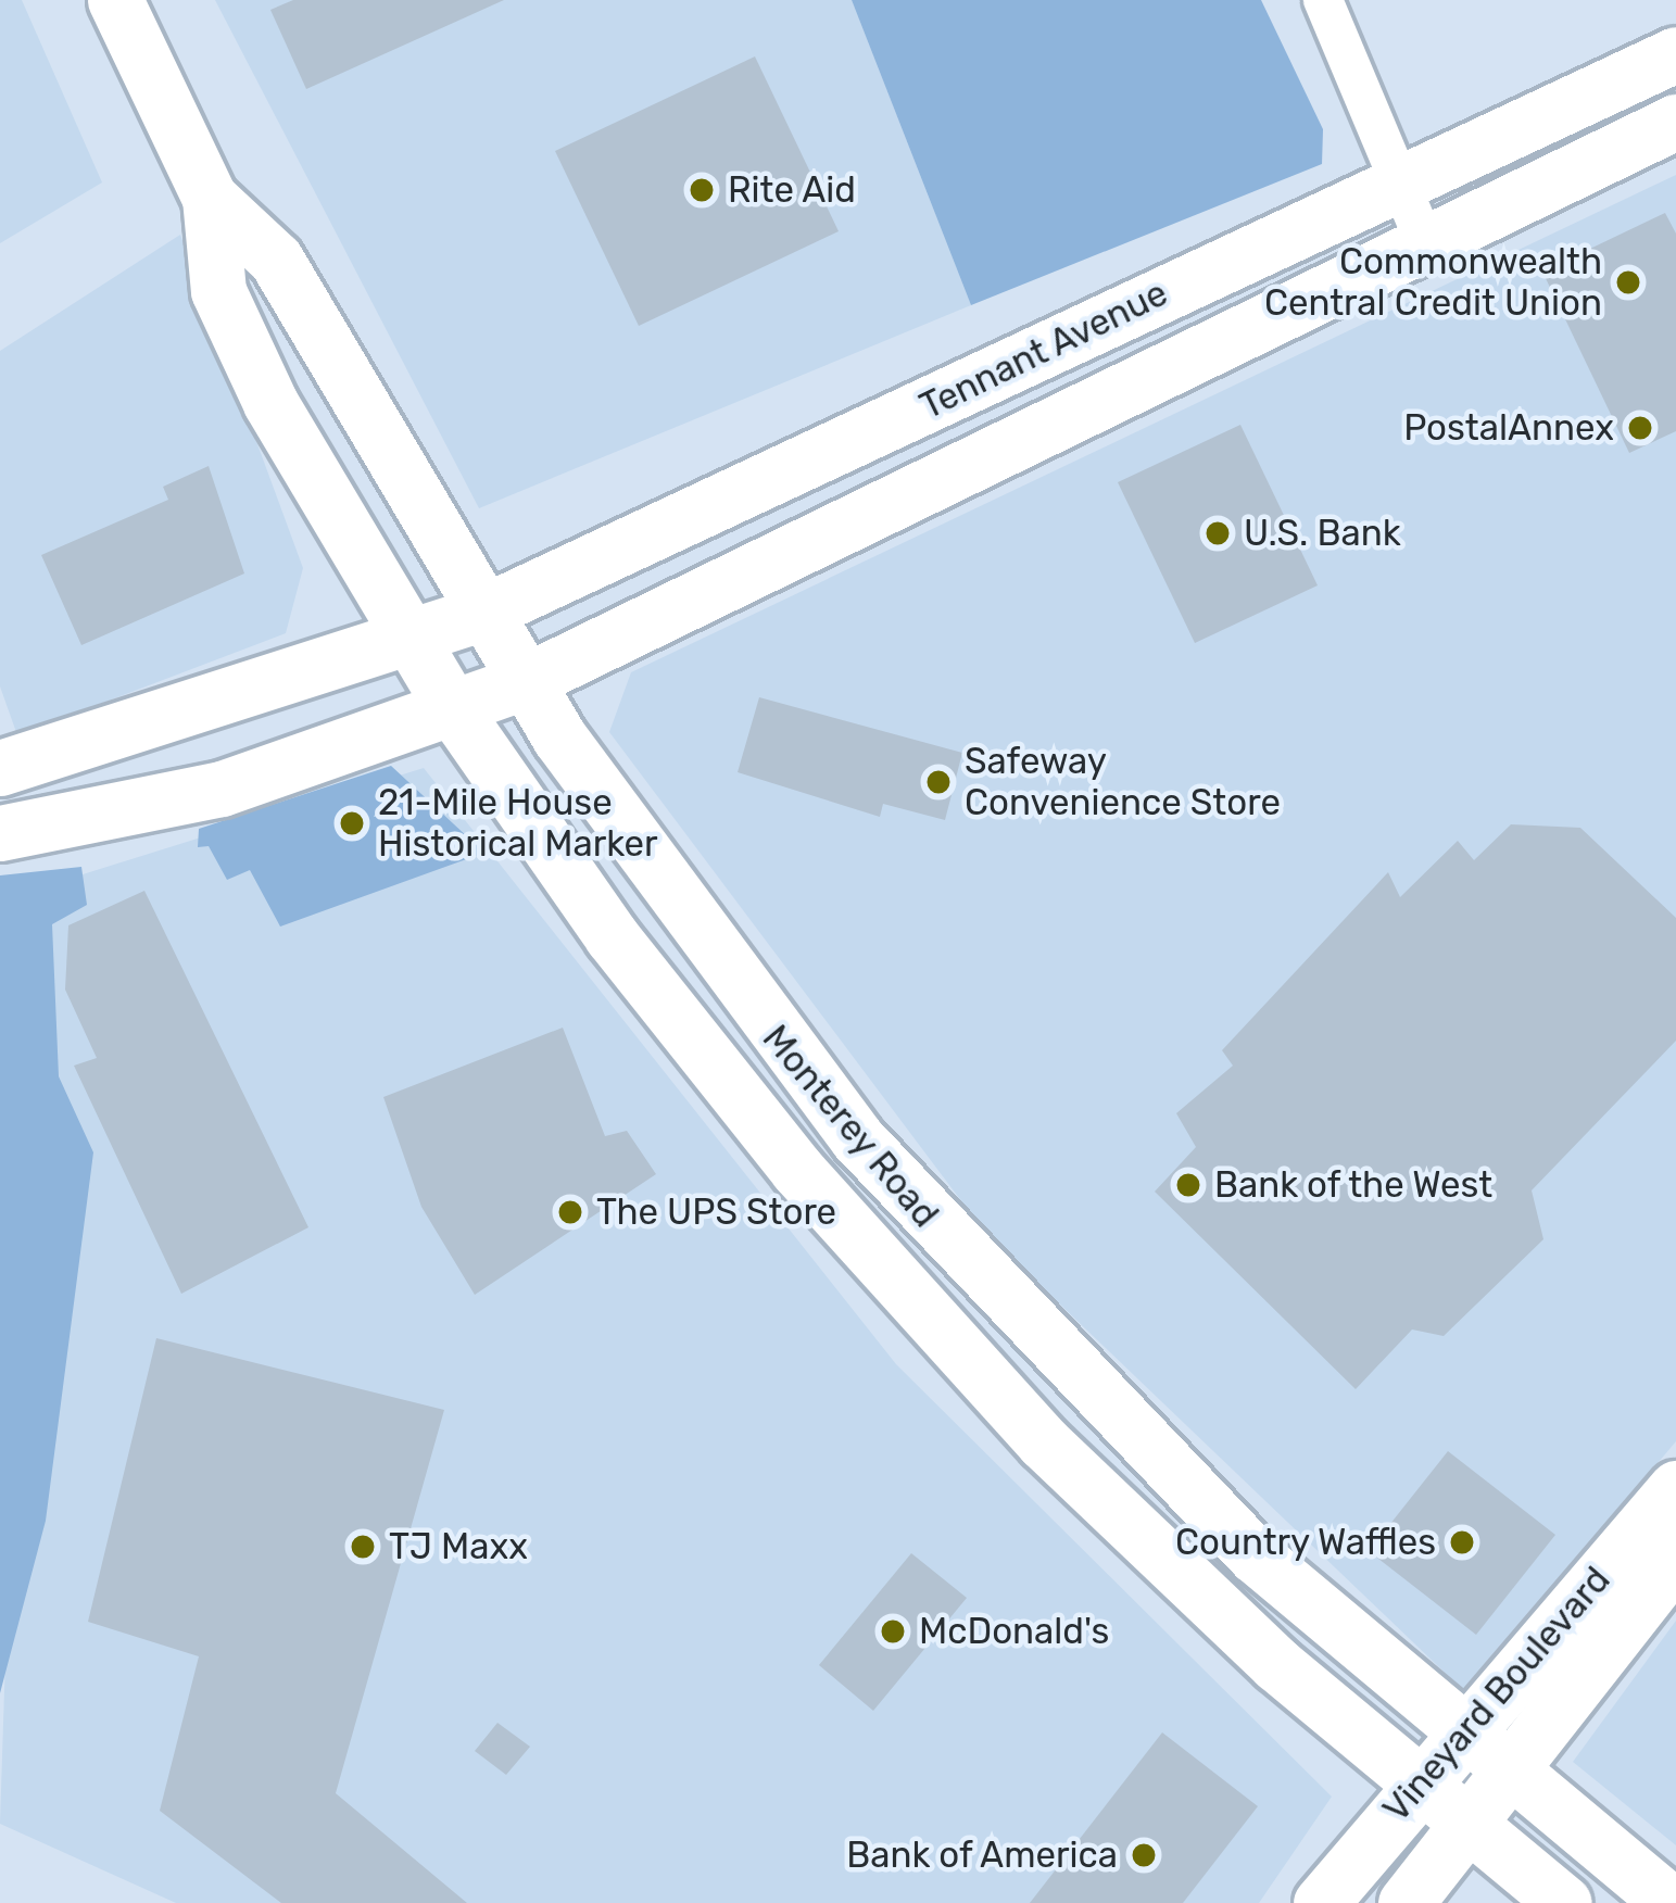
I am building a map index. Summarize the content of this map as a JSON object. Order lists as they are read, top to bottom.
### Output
{
  "streets": {
    "main road": ["Tennant Avenue", "Monterey Road", "Vineyard Boulevard"]
  },
  "crossings": [
    ["Tennant Avenue", "Monterey Road"],
    ["Monterey Road", "Vineyard Boulevard"]
  ],
  "places": [
    "Rite Aid",
    "Commonwealth Central Credit Union",
    "PostalAnnex",
    "U.S. Bank",
    "Safeway Convenience Store",
    "21-Mile House Historical Marker",
    "Bank of the West",
    "The UPS Store",
    "Country Waffles",
    "TJ Maxx",
    "McDonald's",
    "Bank of America"
  ]
}
